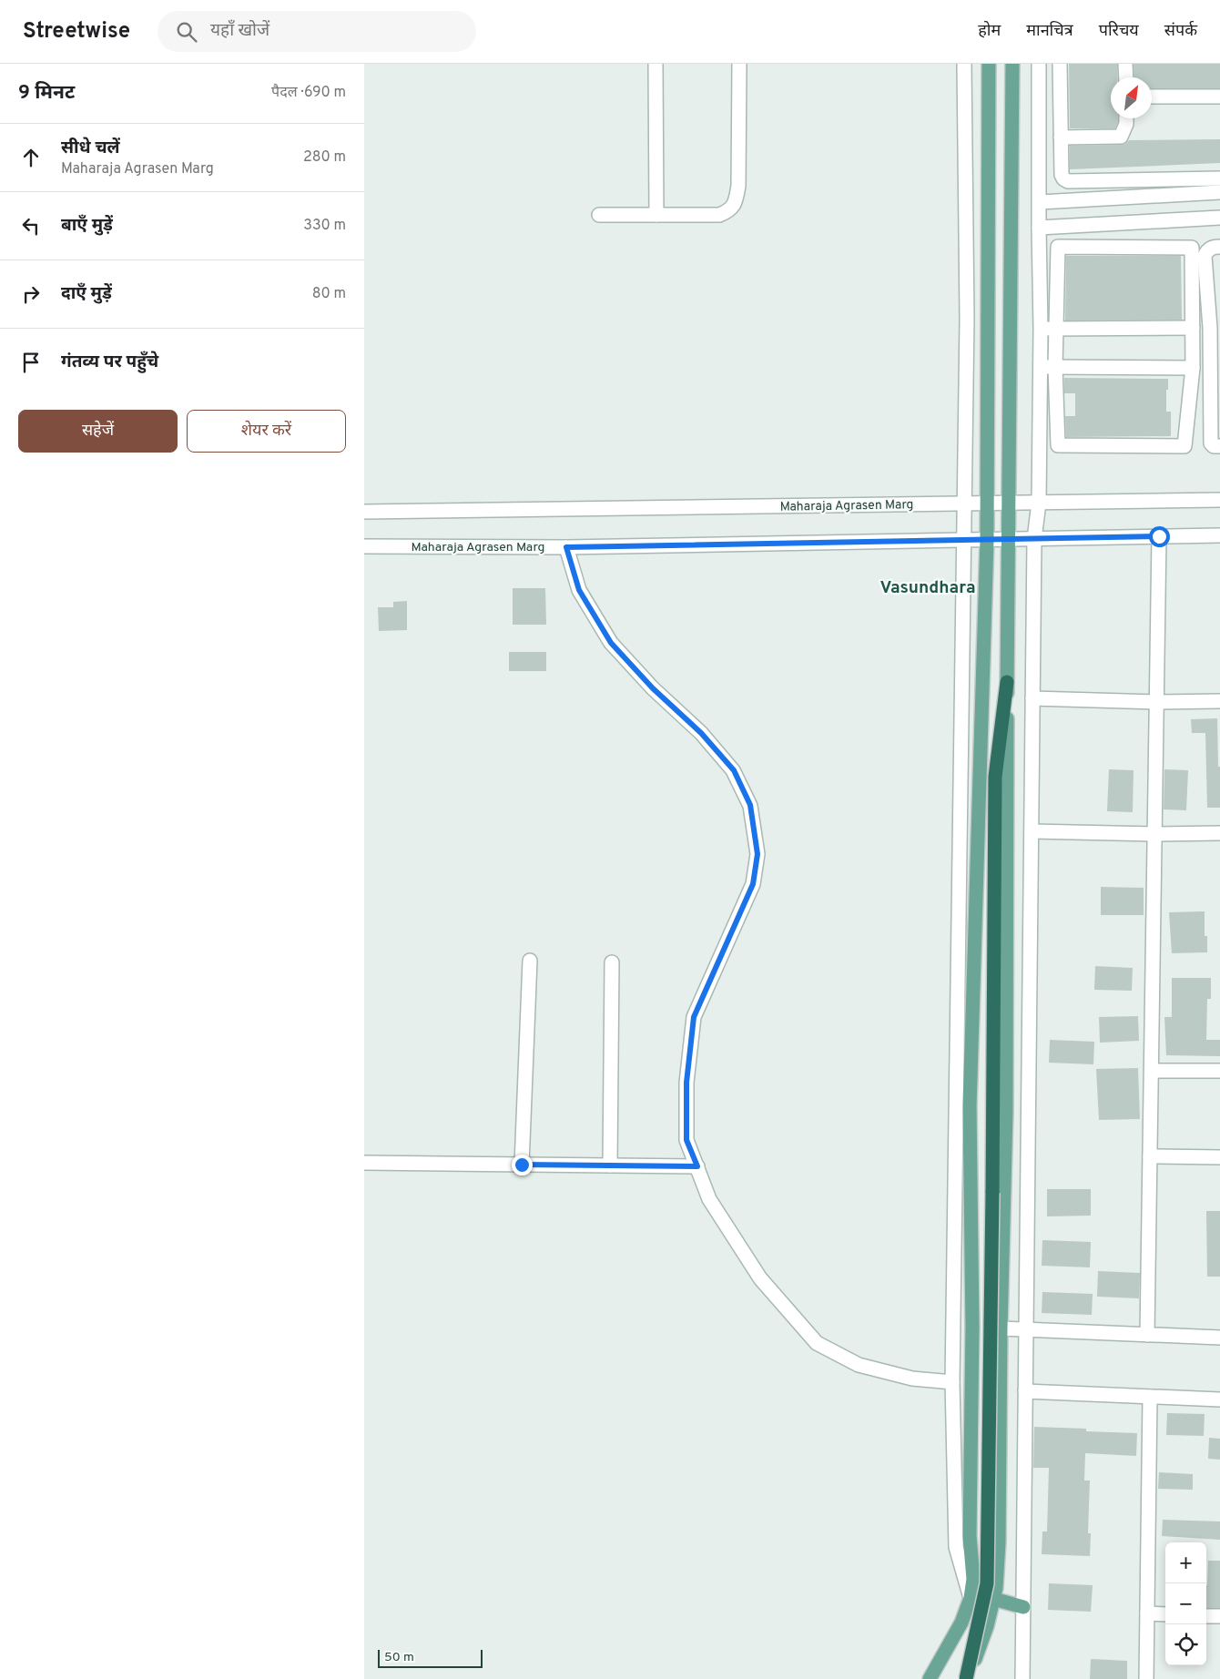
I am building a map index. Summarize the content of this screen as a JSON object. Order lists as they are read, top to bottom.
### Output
{
  "streets": {
    "street": ["Maharaja Agrasen Marg"]
  },
  "districts": ["Vasundhara"],
  "scale_bar": "50 m",
  "north": "top right",
  "page": {
    "header": "Streetwise",
    "search": "यहाँ खोजें",
    "nav": [
      "होम",
      "मानचित्र",
      "परिचय",
      "संपर्क"
    ],
    "heading": ["9 मिनट", "पैदल · 690 m"],
    "list": [
      ["सीधे चलें", "Maharaja Agrasen Marg", "280 m"],
      ["बाएँ मुड़ें", "330 m"],
      ["दाएँ मुड़ें", "80 m"],
      "गंतव्य पर पहुँचे"
    ],
    "buttons": ["सहेजें", "शेयर करें"],
    "map_buttons": ["+", "−"],
    "scale": "50 m"
  }
}
